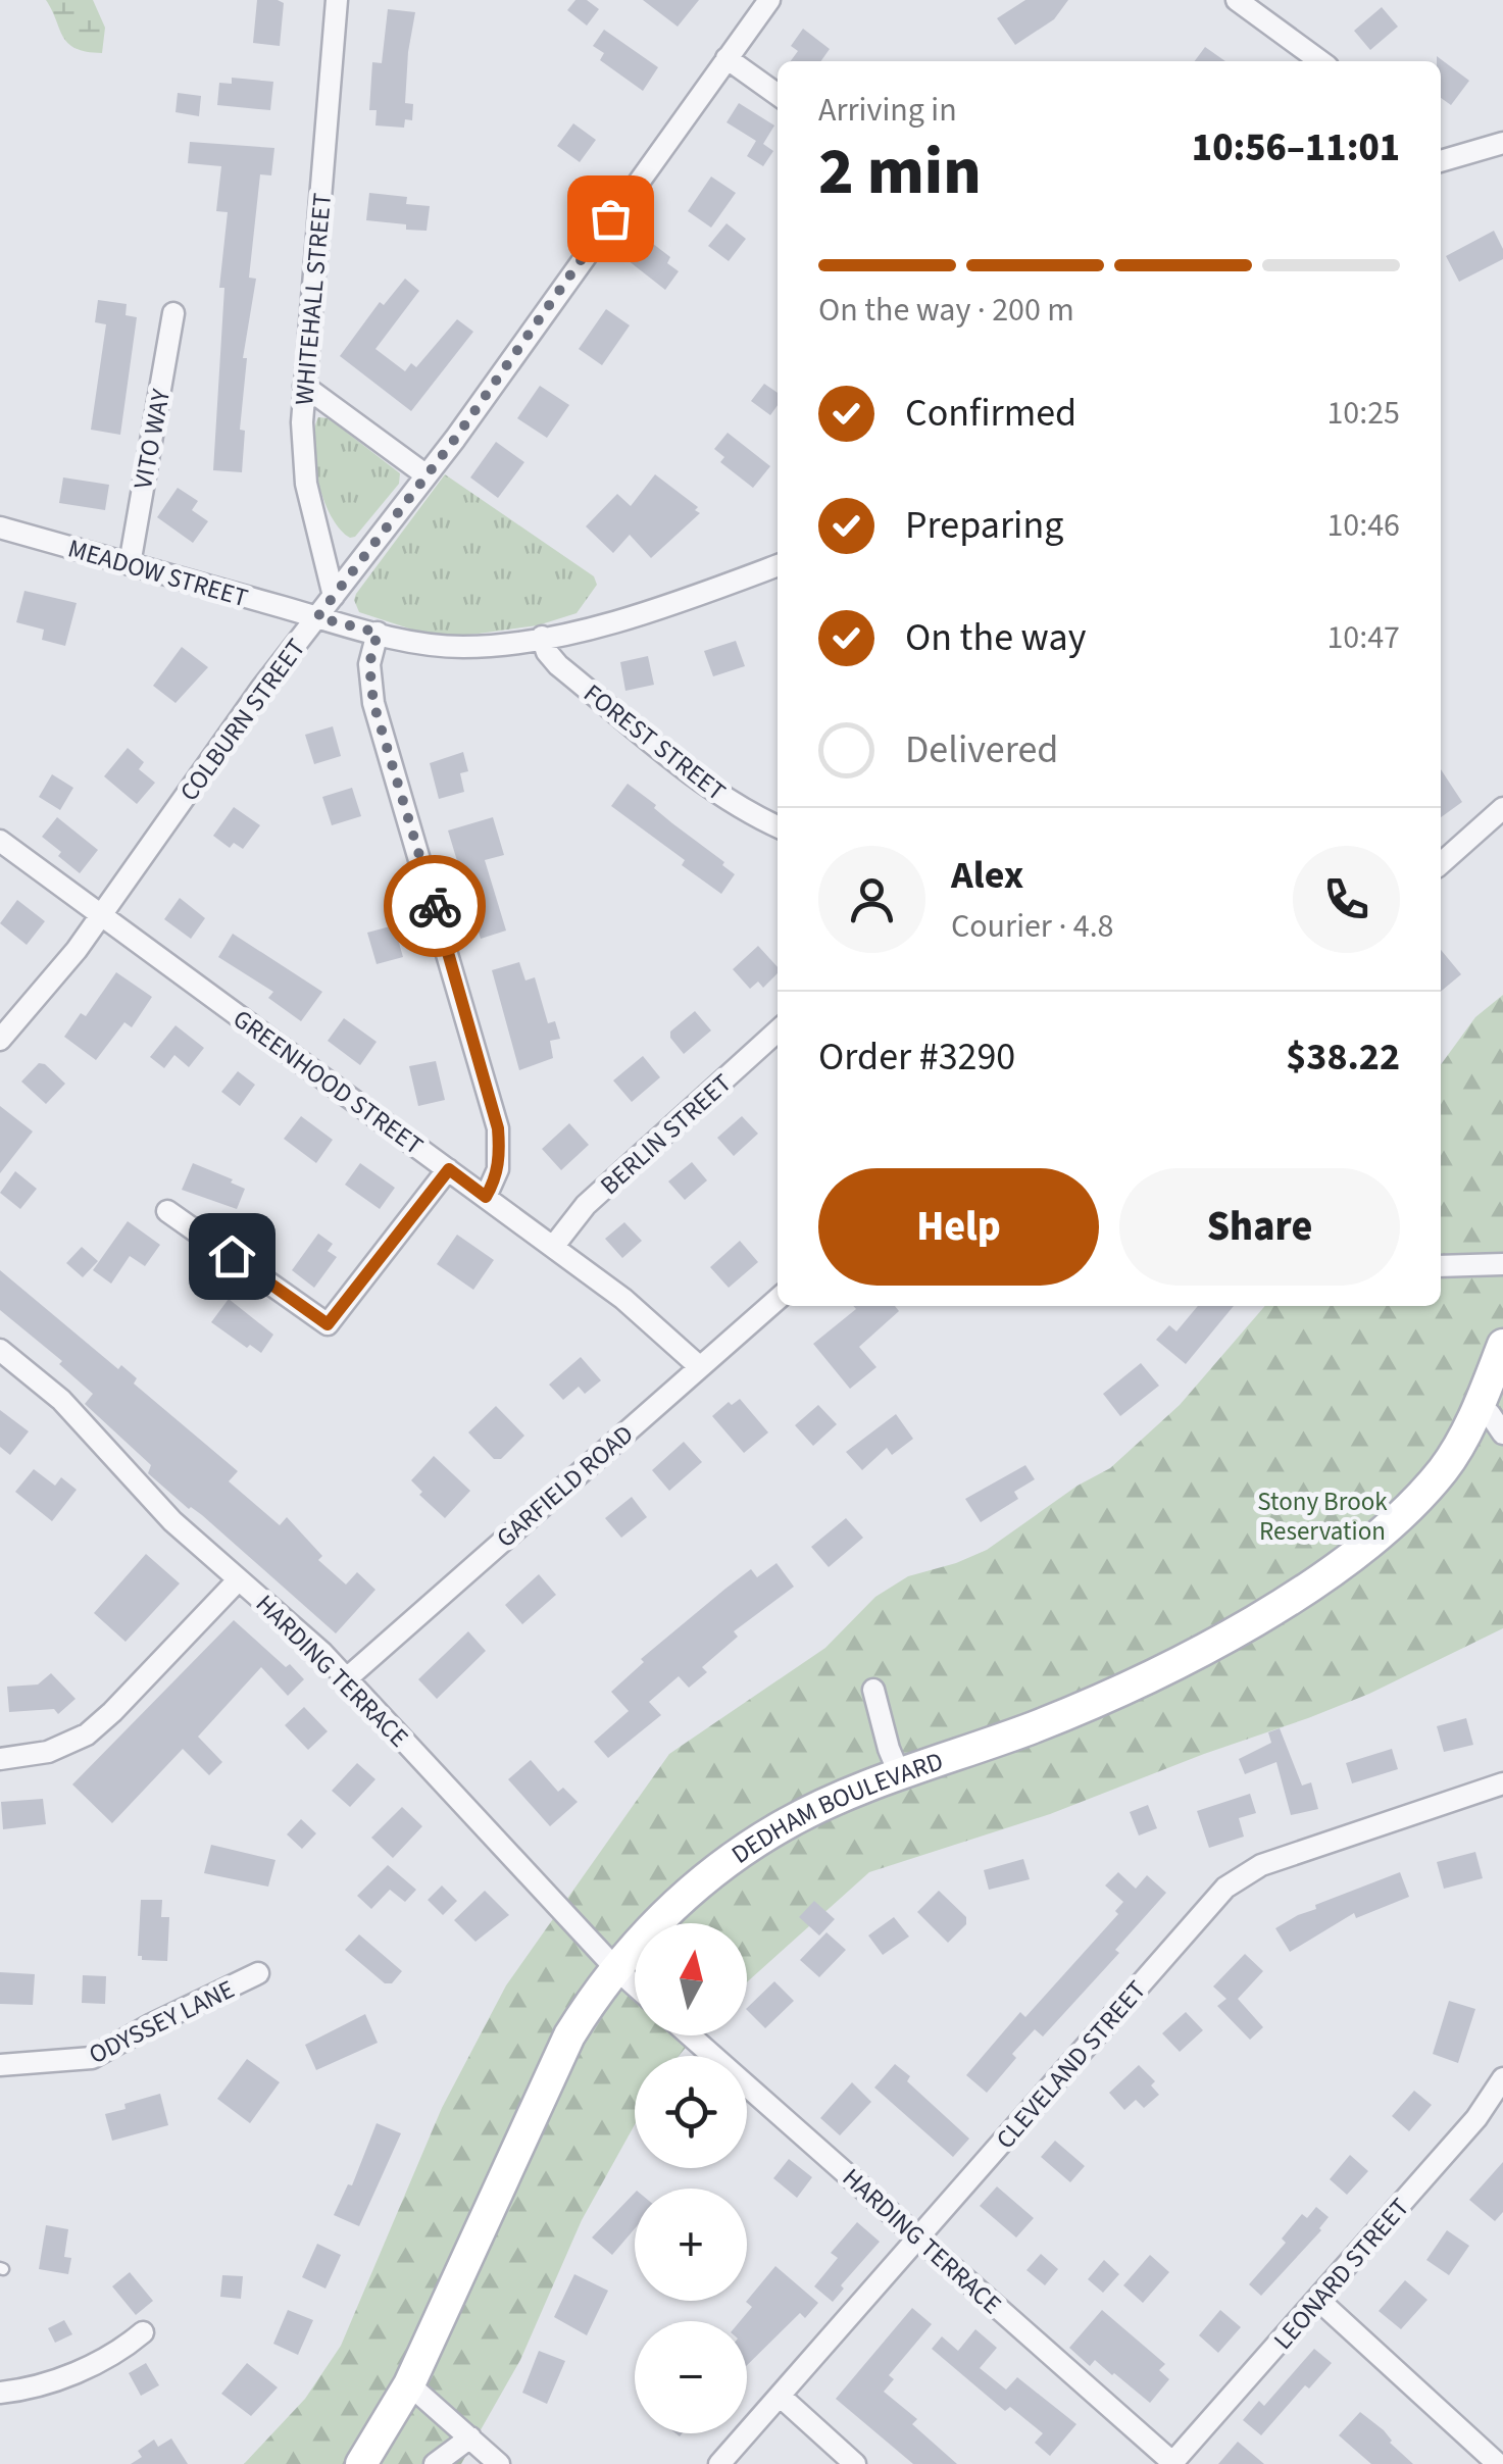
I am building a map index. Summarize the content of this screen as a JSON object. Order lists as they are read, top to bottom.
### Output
{
  "streets": {
    "main road": ["DEDHAM BOULEVARD"],
    "street": [
      "WHITEHALL STREET",
      "VITO WAY",
      "MEADOW STREET",
      "COLBURN STREET",
      "FOREST STREET",
      "GREENHOOD STREET",
      "BERLIN STREET",
      "GARFIELD ROAD",
      "HARDING TERRACE",
      "ODYSSEY LANE",
      "CLEVELAND STREET",
      "LEONARD STREET"
    ]
  },
  "crossings": [
    ["WHITEHALL STREET", "COLBURN STREET"],
    ["VITO WAY", "MEADOW STREET"],
    ["MEADOW STREET", "COLBURN STREET"],
    ["MEADOW STREET", "FOREST STREET"],
    ["COLBURN STREET", "GREENHOOD STREET"],
    ["GREENHOOD STREET", "BERLIN STREET"],
    ["GREENHOOD STREET", "GARFIELD ROAD"],
    ["GARFIELD ROAD", "HARDING TERRACE"],
    ["HARDING TERRACE", "DEDHAM BOULEVARD"],
    ["HARDING TERRACE", "CLEVELAND STREET"],
    ["HARDING TERRACE", "LEONARD STREET"]
  ],
  "parks": ["Stony Brook Reservation"],
  "north": "top",
  "page": {
    "heading": ["2 min", "Arriving in", "10:56–11:01"],
    "panel": [
      "Alex",
      "Courier · 4.8",
      "Order #3290",
      "$38.22"
    ],
    "bar": "On the way · 200 m",
    "list": [
      ["Confirmed", "10:25"],
      ["Preparing", "10:46"],
      ["On the way", "10:47"],
      "Delivered"
    ],
    "buttons": ["Help", "Share"],
    "map_buttons": ["+", "−"]
  }
}
